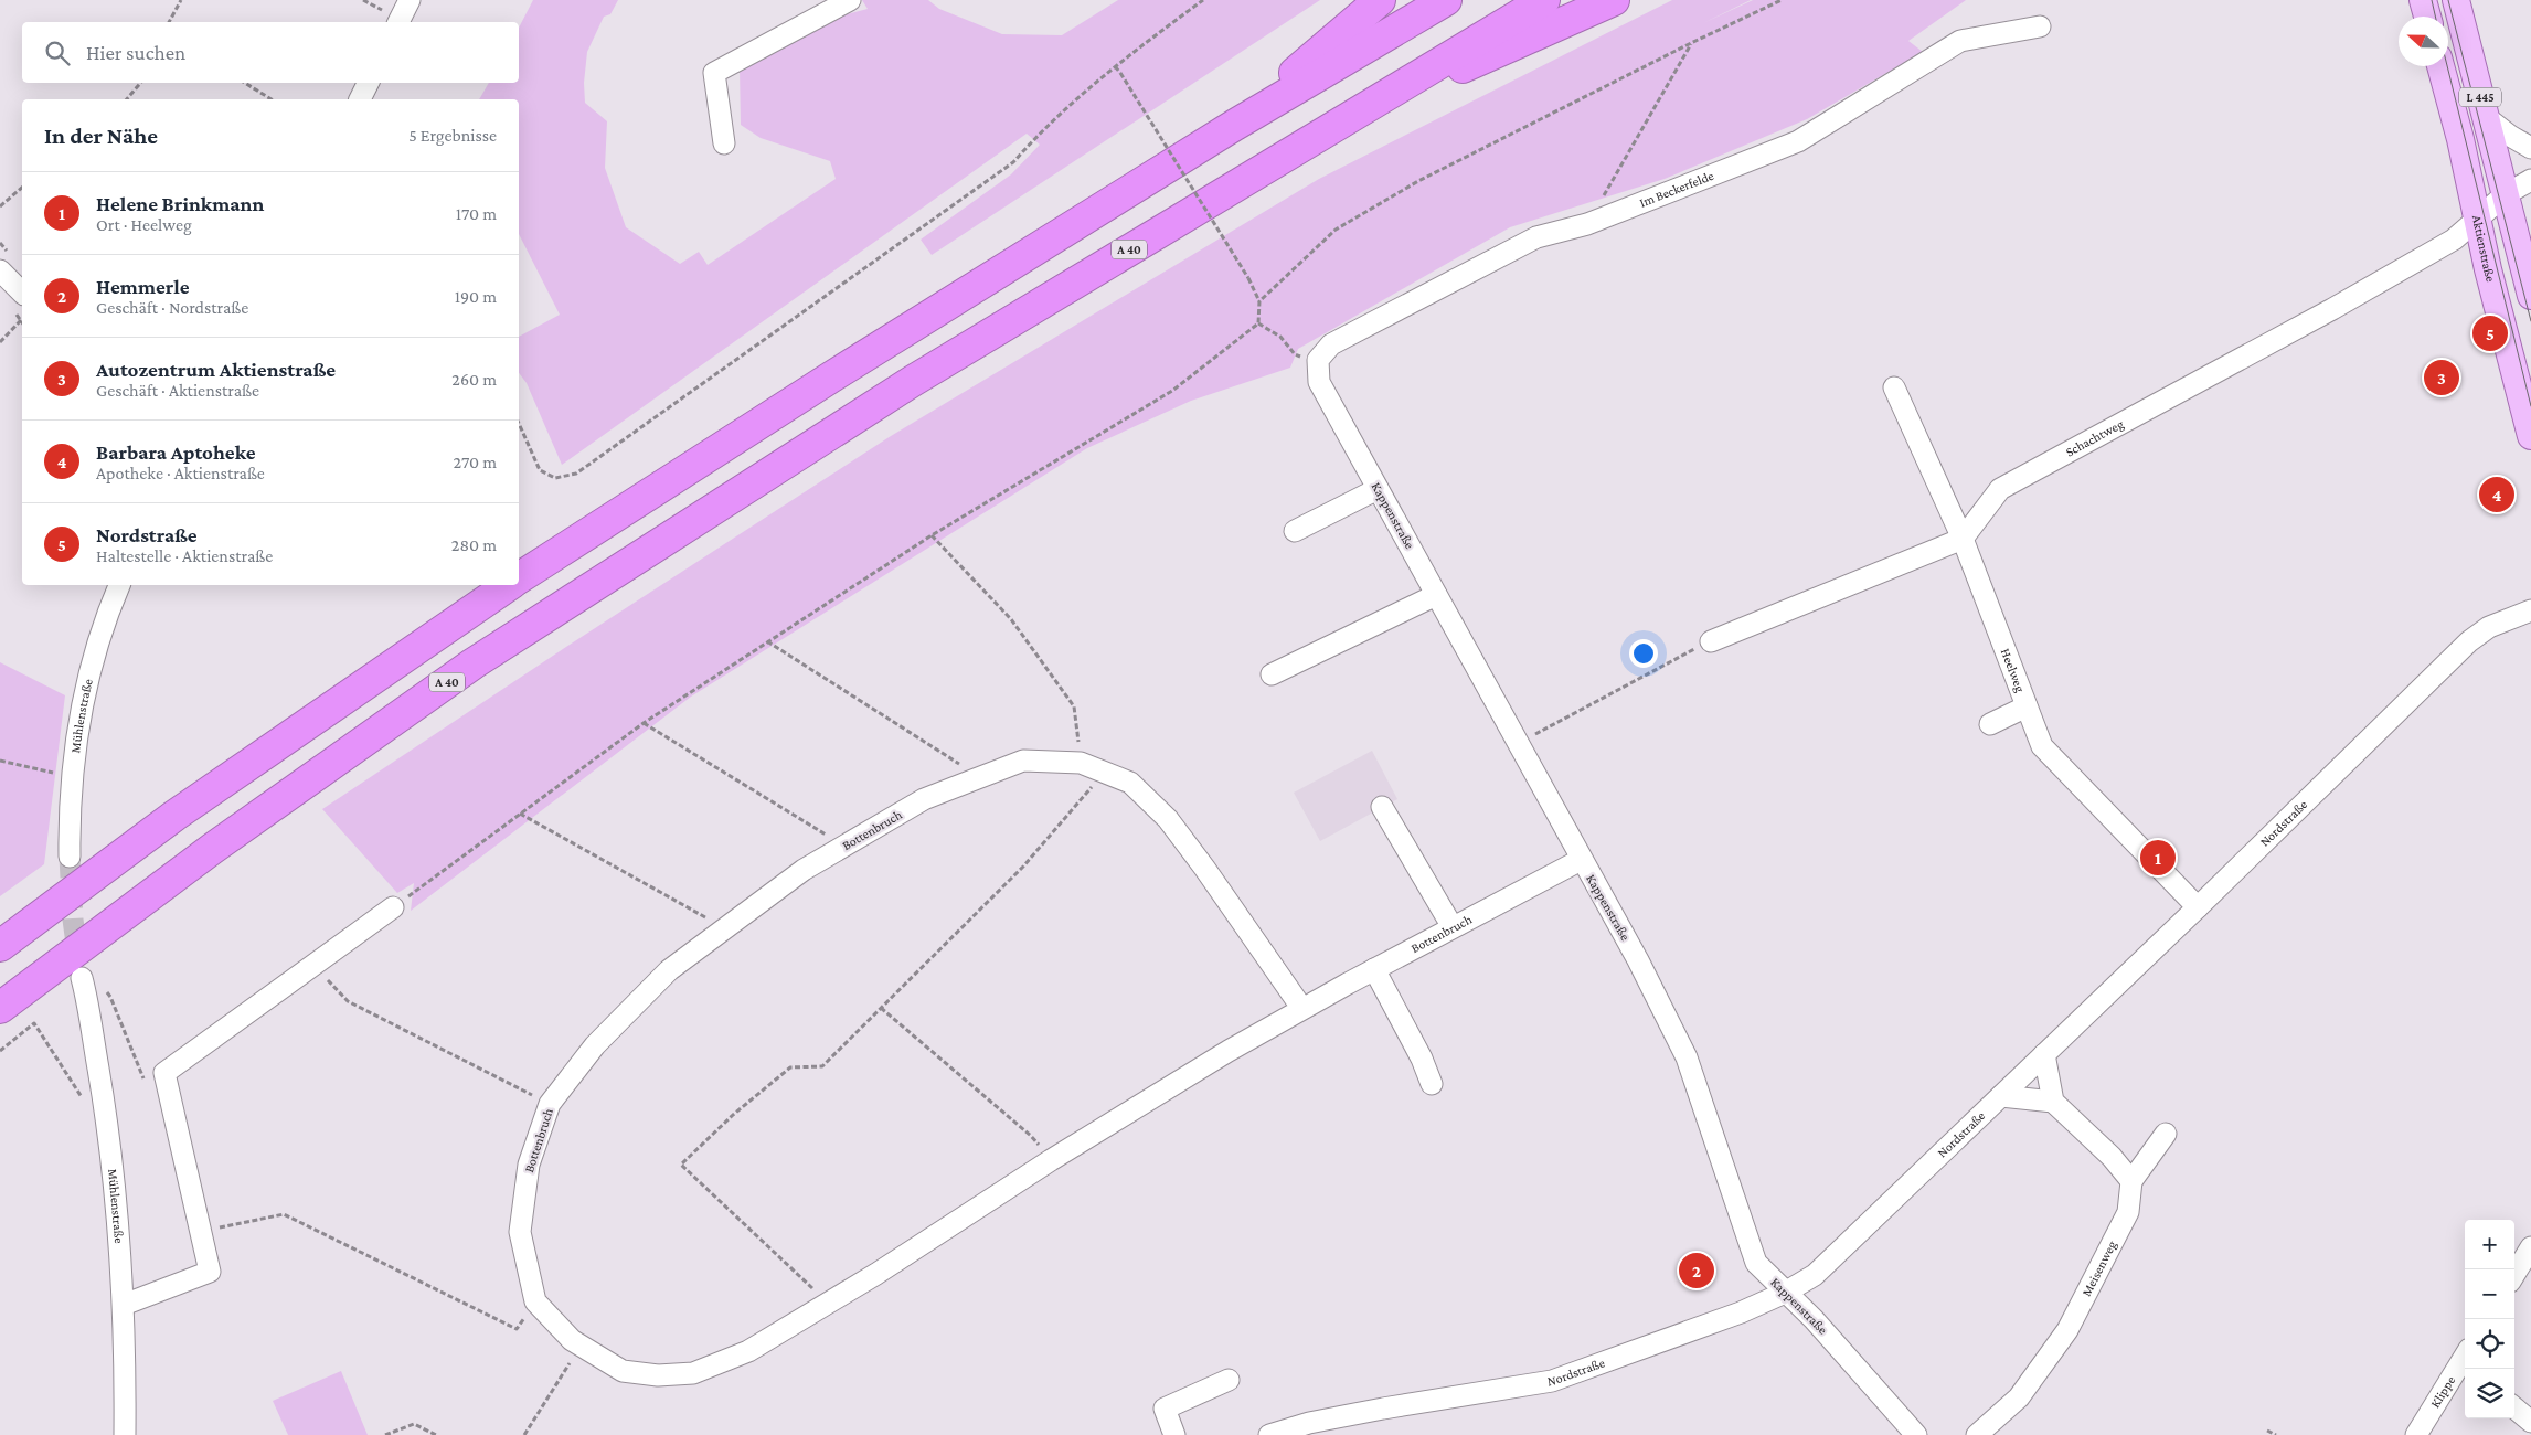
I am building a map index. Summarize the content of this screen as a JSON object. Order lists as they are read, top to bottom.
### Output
{
  "streets": {
    "highway": ["A 40"],
    "main road": ["L 445", "Aktienstraße"],
    "street": [
      "Im Beckerfelde",
      "Schachtweg",
      "Kappenstraße",
      "Heelweg",
      "Mühlenstraße",
      "Nordstraße",
      "Bottenbruch",
      "Meisenweg",
      "Klippe"
    ]
  },
  "crossings": [
    ["L 445", "Schachtweg"],
    ["Im Beckerfelde", "Kappenstraße"],
    ["Aktienstraße", "Schachtweg"],
    ["Schachtweg", "Heelweg"],
    ["Kappenstraße", "Nordstraße"],
    ["Kappenstraße", "Bottenbruch"],
    ["Heelweg", "Nordstraße"]
  ],
  "north": "left",
  "page": {
    "search": "Hier suchen",
    "heading": ["In der Nähe", "5 Ergebnisse"],
    "list": [
      {
        "mark": "1",
        "name": "Helene Brinkmann",
        "note": "Ort · Heelweg",
        "value": "170 m"
      },
      {
        "mark": "2",
        "name": "Hemmerle",
        "note": "Geschäft · Nordstraße",
        "value": "190 m"
      },
      {
        "mark": "3",
        "name": "Autozentrum Aktienstraße",
        "note": "Geschäft · Aktienstraße",
        "value": "260 m"
      },
      {
        "mark": "4",
        "name": "Barbara Aptoheke",
        "note": "Apotheke · Aktienstraße",
        "value": "270 m"
      },
      {
        "mark": "5",
        "name": "Nordstraße",
        "note": "Haltestelle · Aktienstraße",
        "value": "280 m"
      }
    ],
    "pins": [
      "5",
      "3",
      "4",
      "1",
      "2"
    ],
    "map_buttons": ["+", "−"]
  }
}
